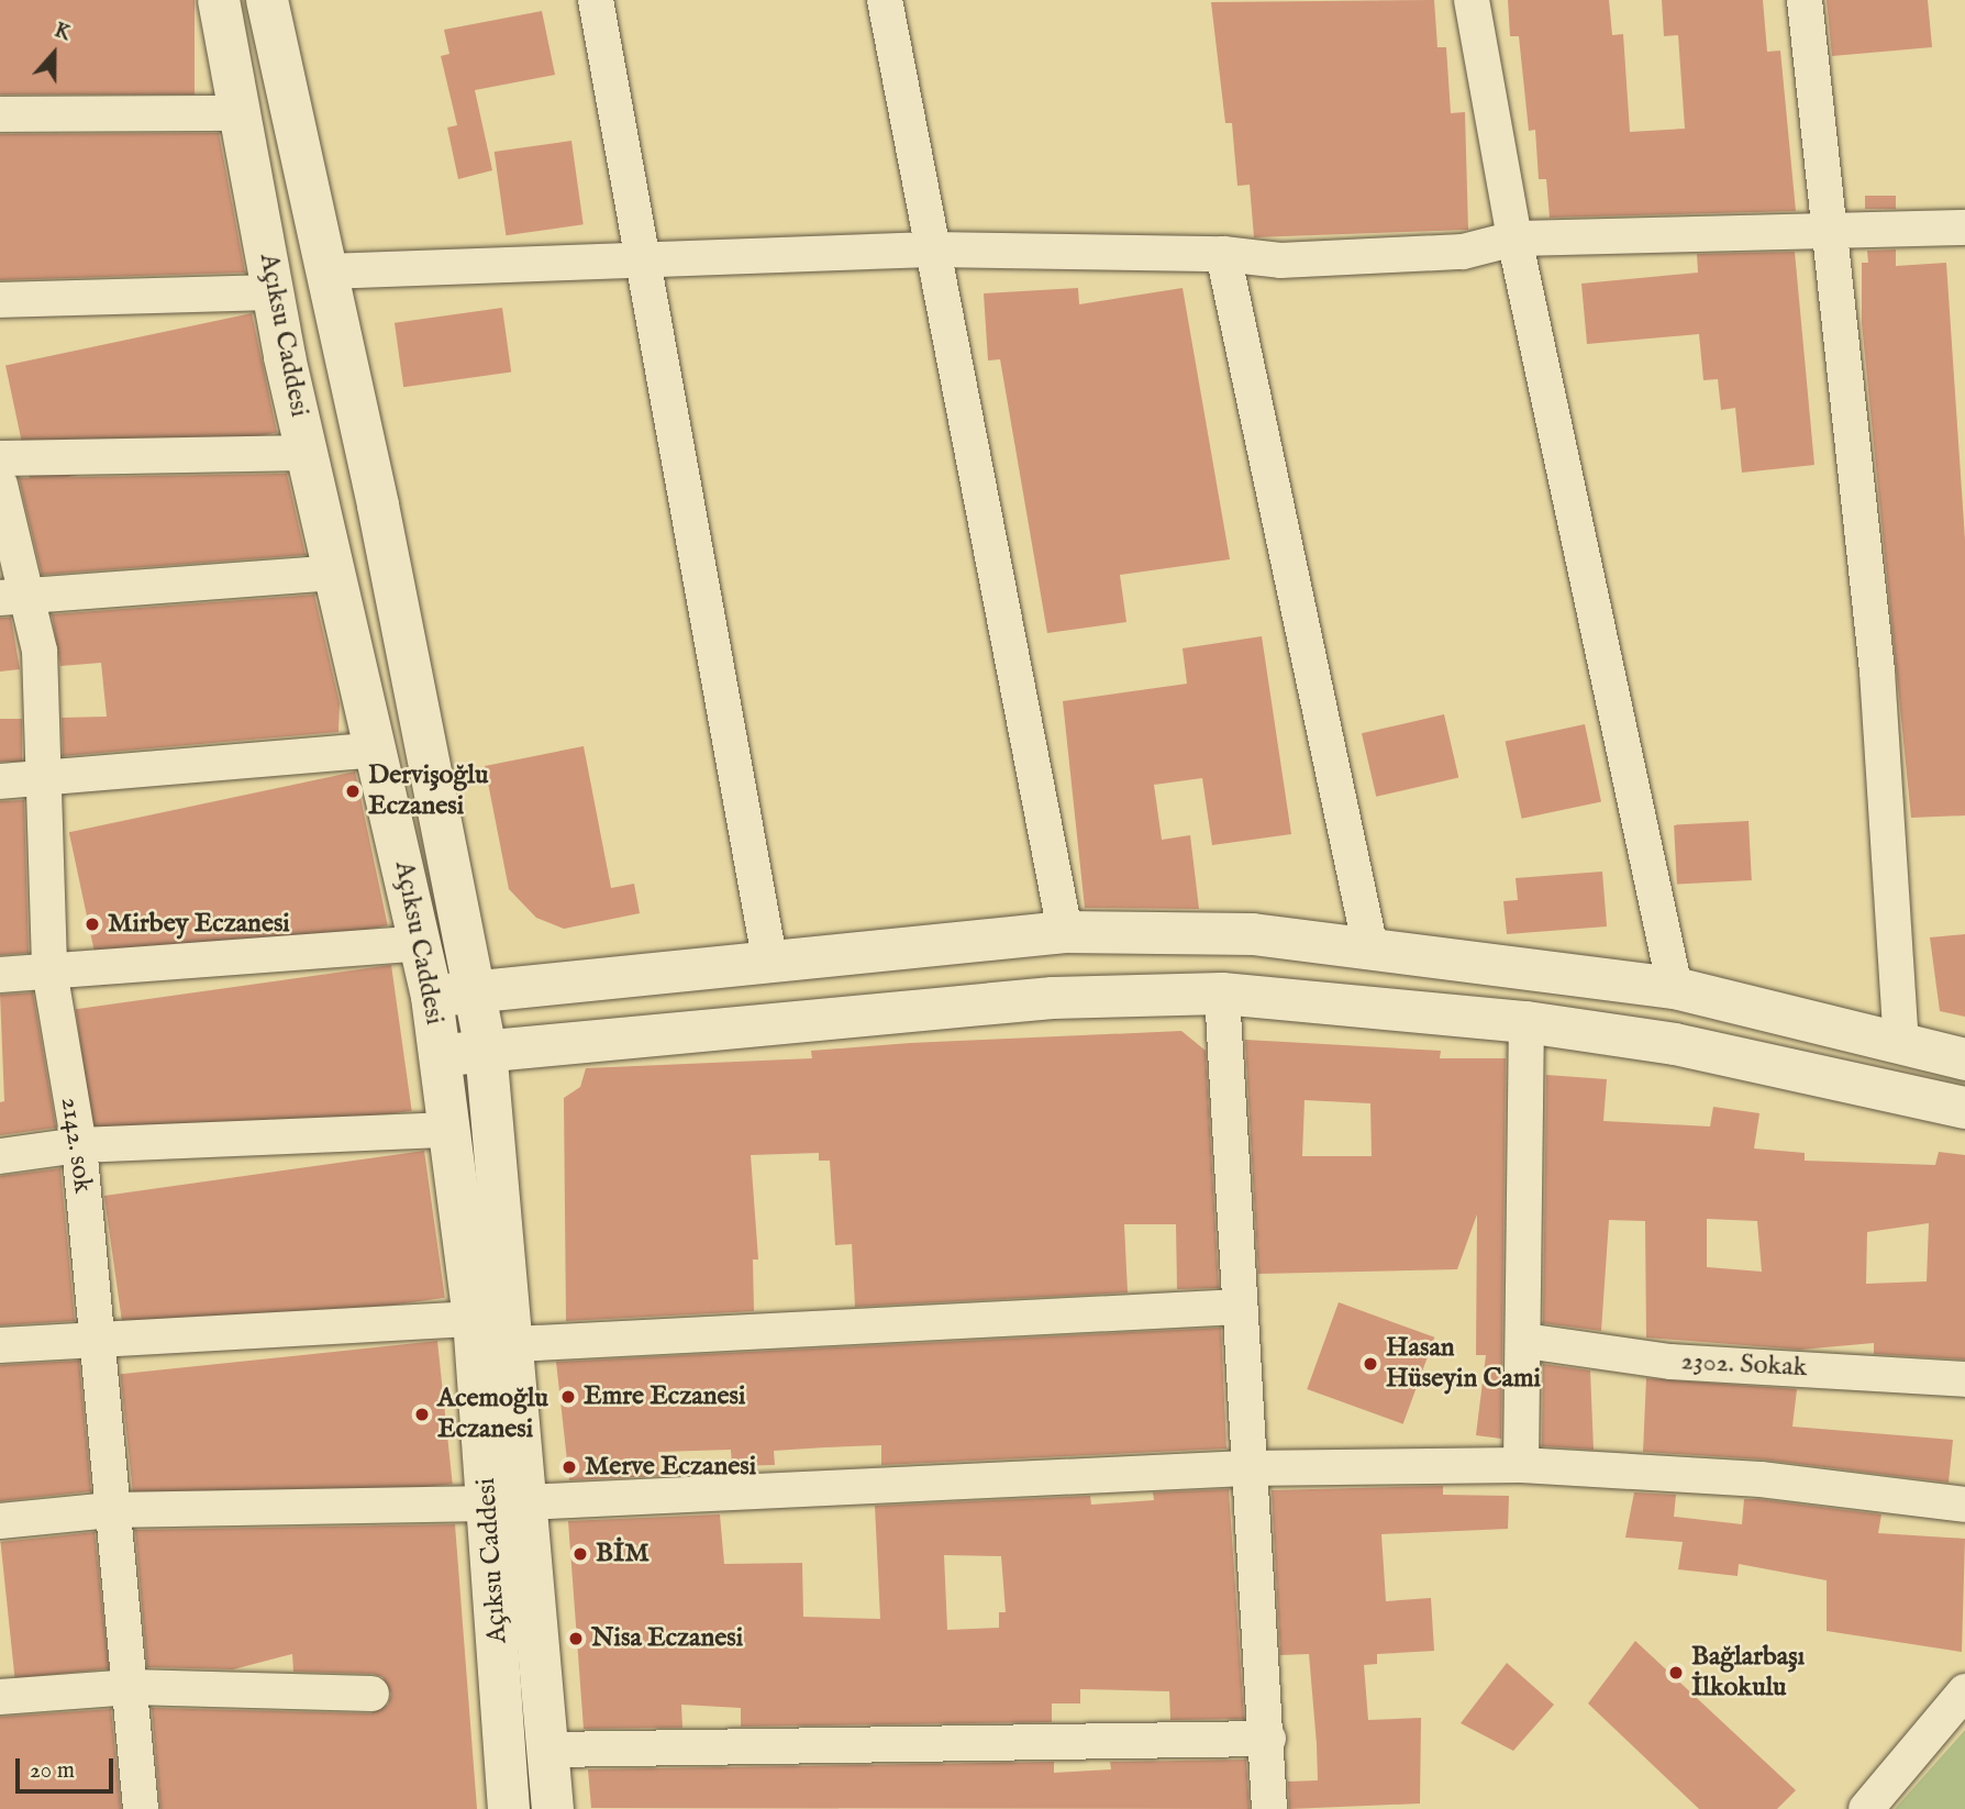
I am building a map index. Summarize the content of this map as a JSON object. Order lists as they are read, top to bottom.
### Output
{
  "streets": {
    "main road": ["Açıksu Caddesi"],
    "street": ["2142. sok", "2302. Sokak"]
  },
  "places": [
    "Dervişoğlu Eczanesi",
    "Mirbey Eczanesi",
    "Hasan Hüseyin Cami",
    "Emre Eczanesi",
    "Acemoğlu Eczanesi",
    "Merve Eczanesi",
    "BİM",
    "Nisa Eczanesi",
    "Bağlarbaşı İlkokulu"
  ],
  "scale_bar": "20 m",
  "north": "top"
}
